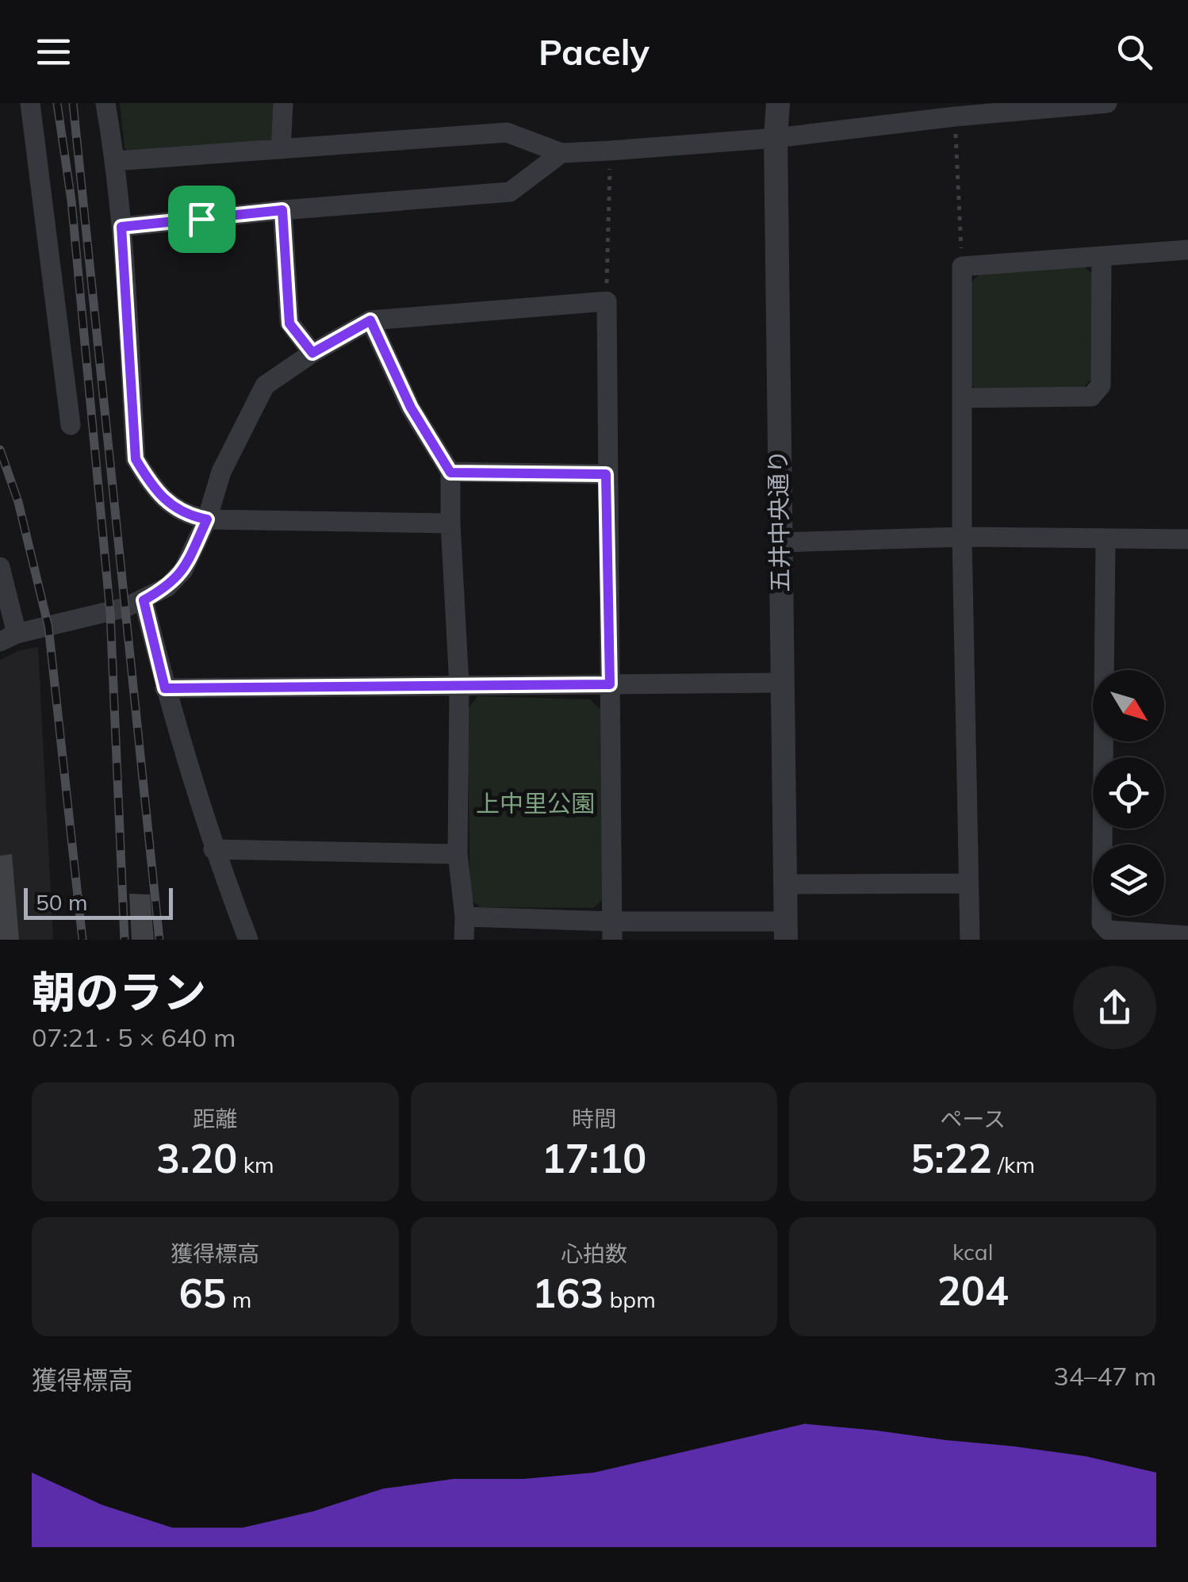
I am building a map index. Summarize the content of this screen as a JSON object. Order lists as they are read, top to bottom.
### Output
{
  "streets": {
    "street": ["五井中央通り"]
  },
  "parks": ["上中里公園"],
  "scale_bar": "50 m",
  "north": "bottom right",
  "page": {
    "header": "Pacely",
    "scale": "50 m",
    "heading": ["朝のラン", "07:21 · 5 × 640 m"],
    "stats": [
      ["距離", "3.20 km"],
      ["時間", "17:10"],
      ["ペース", "5:22 /km"],
      ["獲得標高", "65 m"],
      ["心拍数", "163 bpm"],
      ["kcal", "204"]
    ],
    "chart": ["獲得標高", "34–47 m"]
  }
}
